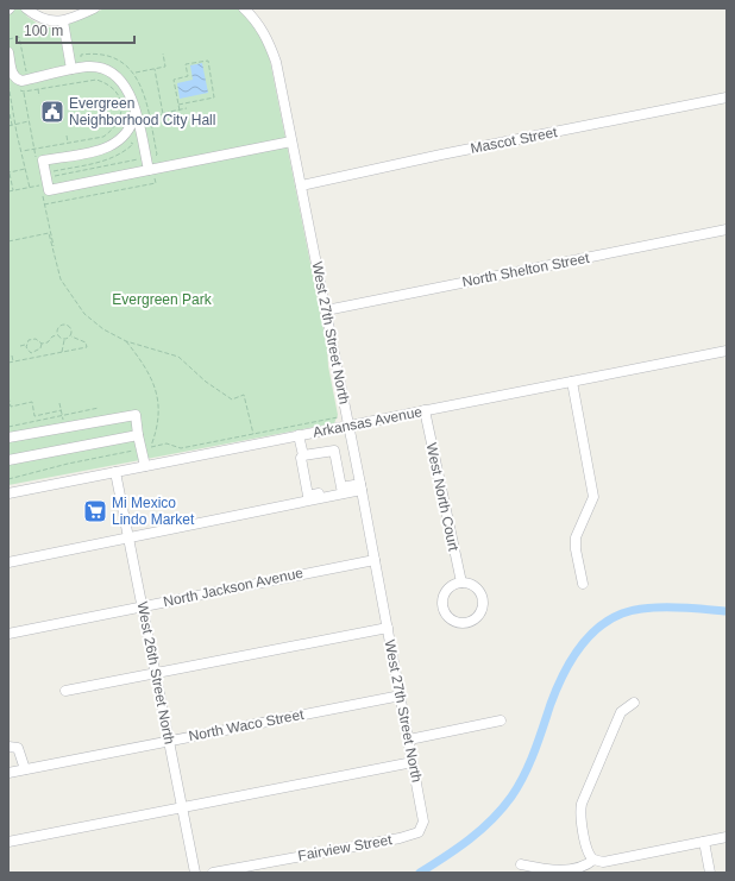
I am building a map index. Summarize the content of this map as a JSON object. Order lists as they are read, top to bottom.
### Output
{
  "streets": {
    "street": [
      "Mascot Street",
      "North Shelton Street",
      "West 27th Street North",
      "Arkansas Avenue",
      "West North Court",
      "North Jackson Avenue",
      "West 26th Street North",
      "North Waco Street",
      "Fairview Street"
    ]
  },
  "crossings": [
    ["Mascot Street", "West 27th Street North"],
    ["North Shelton Street", "West 27th Street North"],
    ["West 27th Street North", "Arkansas Avenue"],
    ["West 27th Street North", "North Jackson Avenue"],
    ["West 27th Street North", "North Waco Street"],
    ["West 27th Street North", "Fairview Street"],
    ["Arkansas Avenue", "West North Court"],
    ["Arkansas Avenue", "West 26th Street North"],
    ["North Jackson Avenue", "West 26th Street North"],
    ["West 26th Street North", "North Waco Street"]
  ],
  "parks": ["Evergreen Park"],
  "places": {
    "public building": ["Evergreen Neighborhood City Hall"],
    "supermarket": ["Mi Mexico Lindo Market"]
  },
  "scale_bar": "100 m"
}
